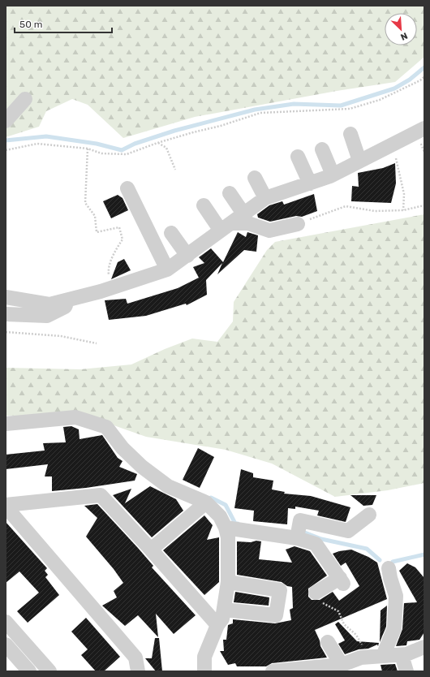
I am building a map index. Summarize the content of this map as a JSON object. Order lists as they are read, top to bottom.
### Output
{
  "scale_bar": "50 m",
  "north": "bottom right"
}
